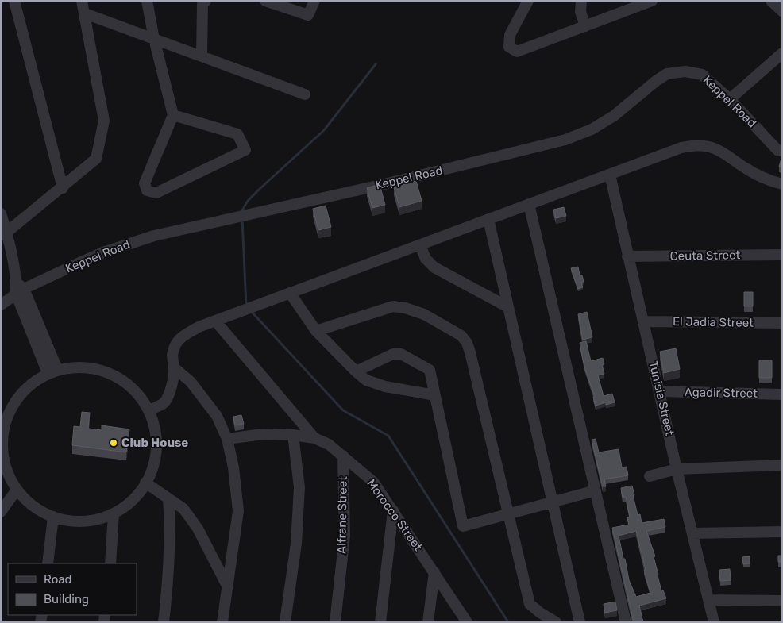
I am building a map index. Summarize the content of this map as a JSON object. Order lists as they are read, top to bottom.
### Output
{
  "streets": {
    "street": [
      "Keppel Road",
      "Ceuta Street",
      "El Jadia Street",
      "Agadir Street",
      "Tunisia Street",
      "Alfrane Street",
      "Morocco Street"
    ]
  },
  "crossings": [
    ["Ceuta Street", "Tunisia Street"],
    ["El Jadia Street", "Tunisia Street"],
    ["Agadir Street", "Tunisia Street"],
    ["Alfrane Street", "Morocco Street"]
  ],
  "places": ["Club House"],
  "legend": ["Road", "Building"]
}
